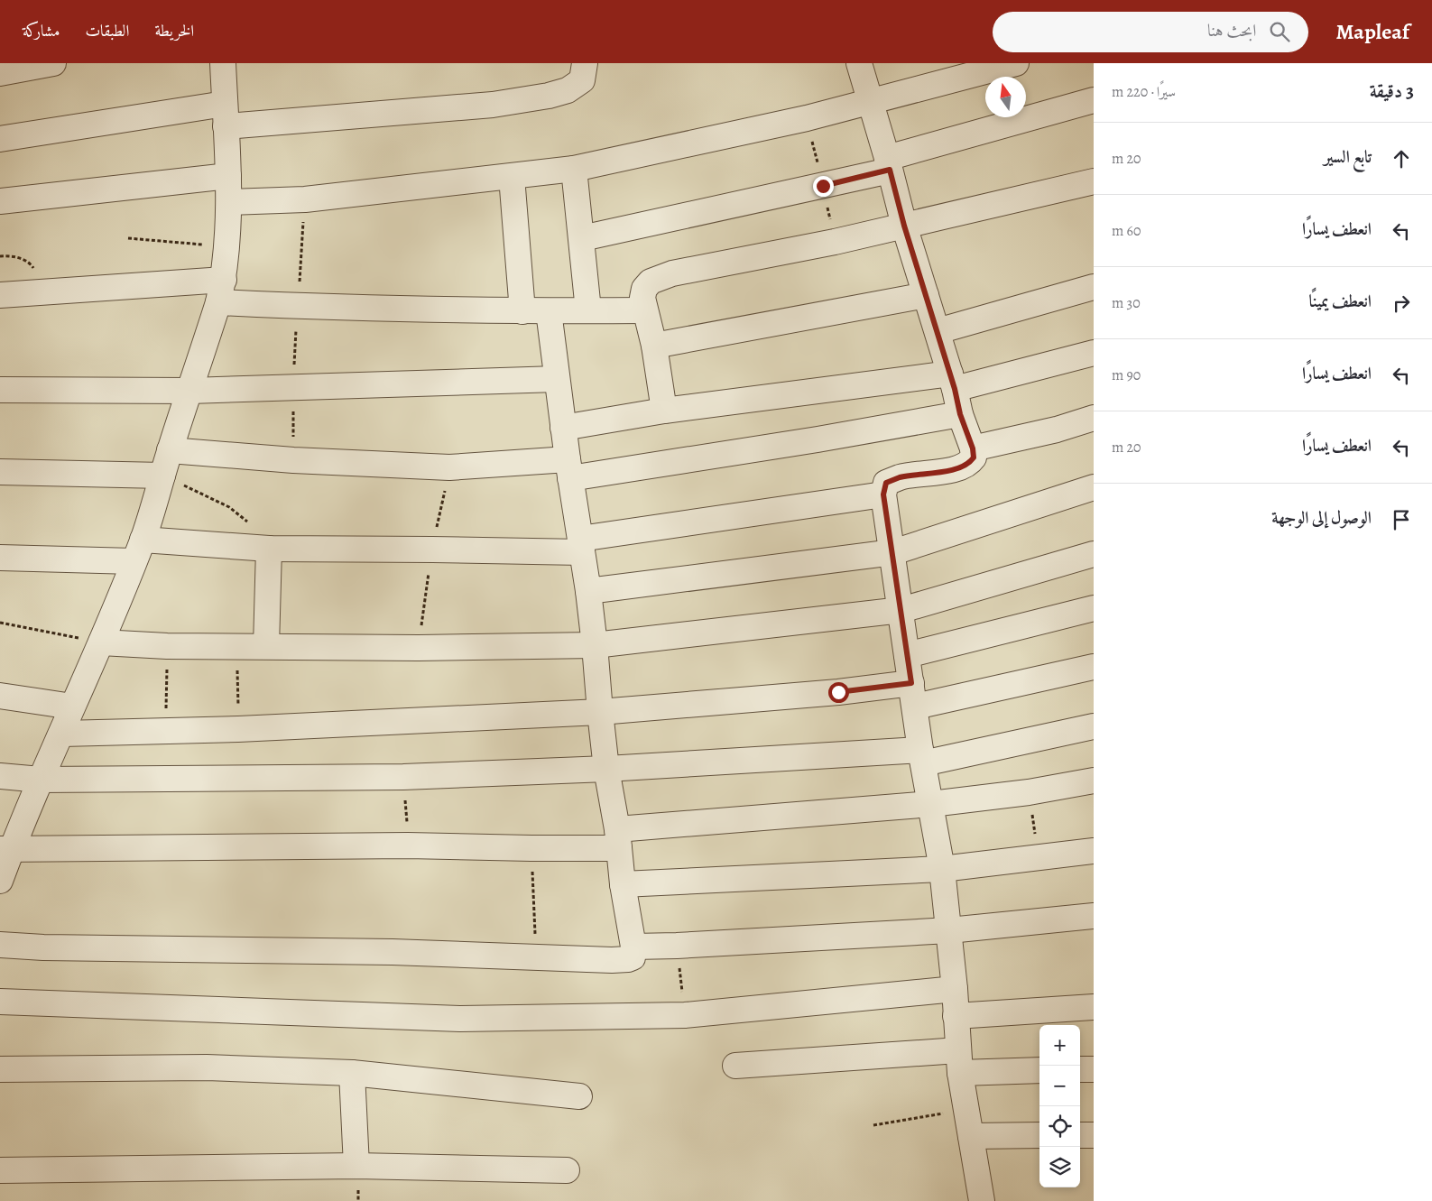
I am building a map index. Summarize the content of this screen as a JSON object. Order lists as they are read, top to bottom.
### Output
{
  "north": "top",
  "page": {
    "header": "Mapleaf",
    "search": "ابحث هنا",
    "nav": ["الخريطة", "الطبقات", "مشاركة"],
    "heading": ["3 دقيقة", "سيرًا · 220 m"],
    "list": [
      ["تابع السير", "20 m"],
      ["انعطف يسارًا", "60 m"],
      ["انعطف يمينًا", "30 m"],
      ["انعطف يسارًا", "90 m"],
      ["انعطف يسارًا", "20 m"],
      "الوصول إلى الوجهة"
    ],
    "map_buttons": ["+", "−"]
  }
}
